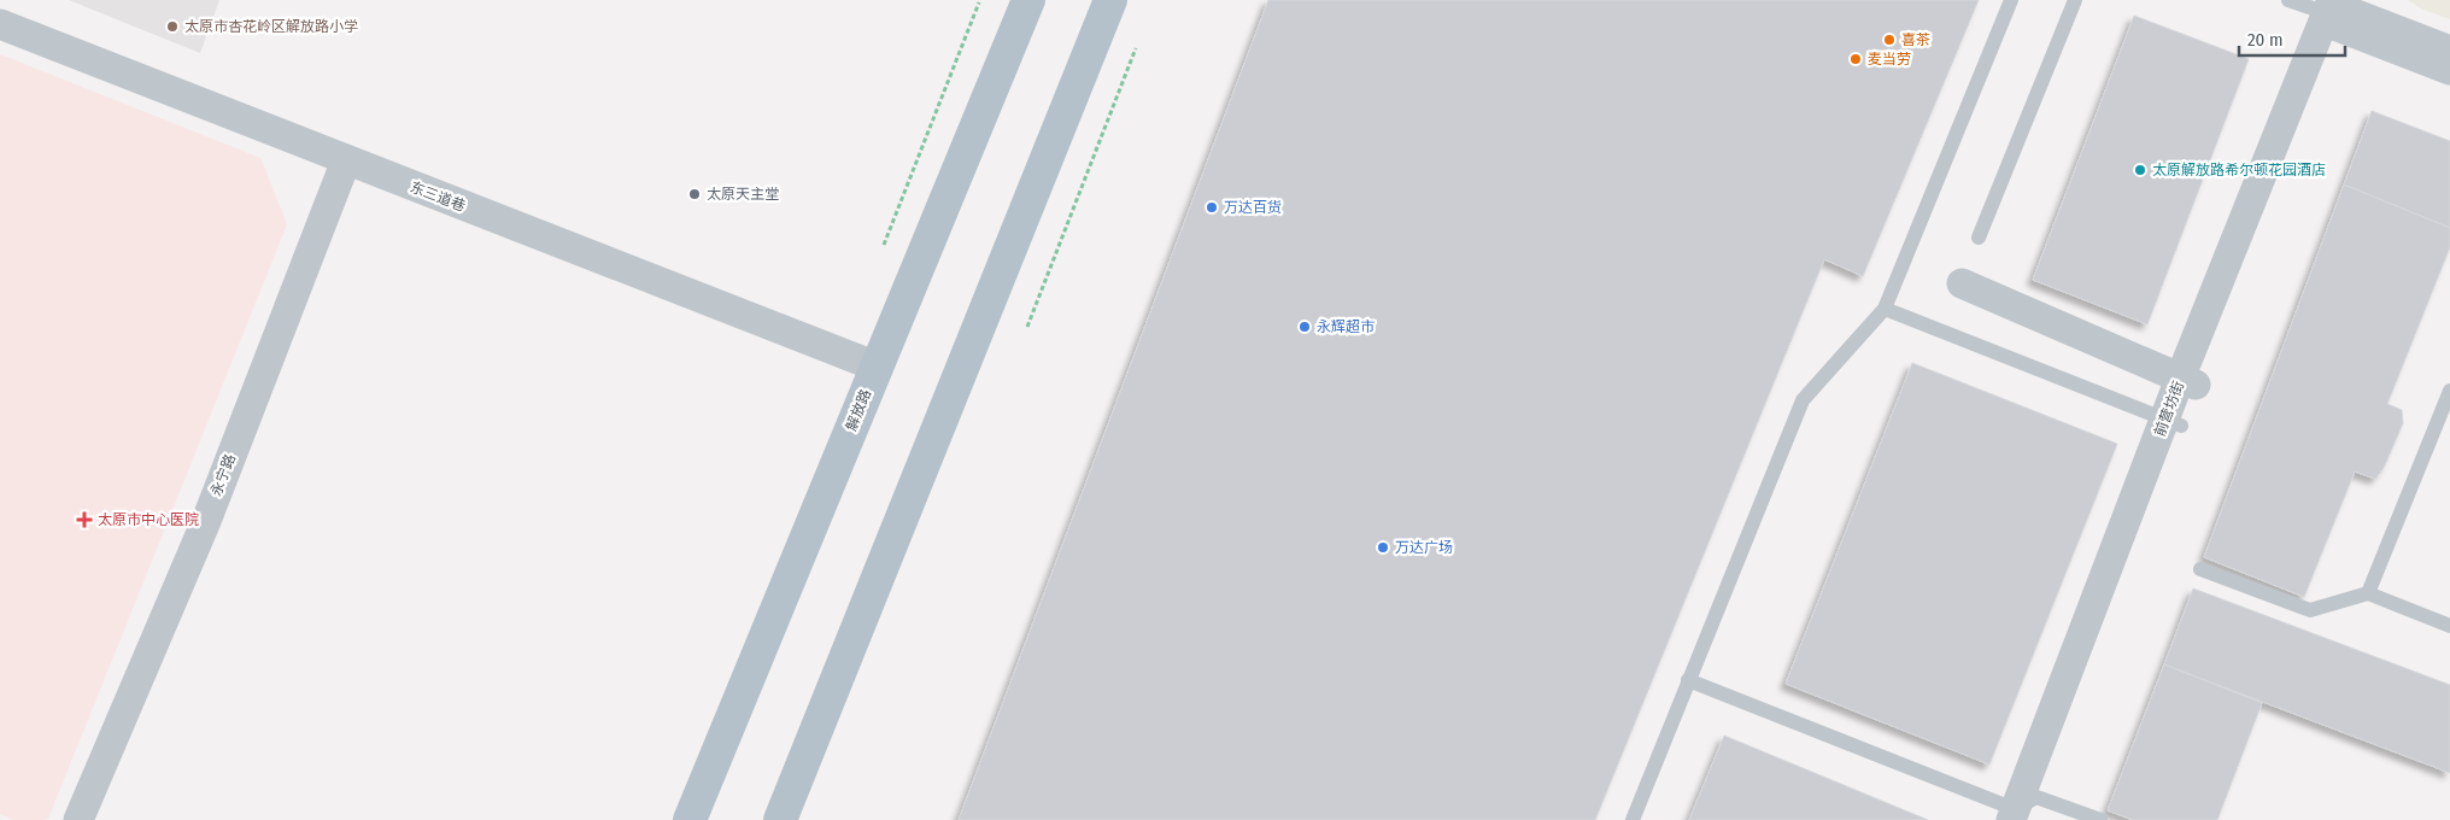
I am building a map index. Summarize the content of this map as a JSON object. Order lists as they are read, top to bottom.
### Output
{
  "streets": {
    "main road": ["解放路"],
    "street": ["东三道巷", "前营坊街", "永宁路"]
  },
  "crossings": [
    ["东三道巷", "解放路"],
    ["东三道巷", "永宁路"]
  ],
  "places": {
    "other": [
      "太原市杏花岭区解放路小学",
      "喜茶",
      "麦当劳",
      "太原解放路希尔顿花园酒店",
      "太原天主堂",
      "万达百货",
      "永辉超市",
      "万达广场"
    ],
    "health": ["太原市中心医院"]
  },
  "scale_bar": "20 m"
}
